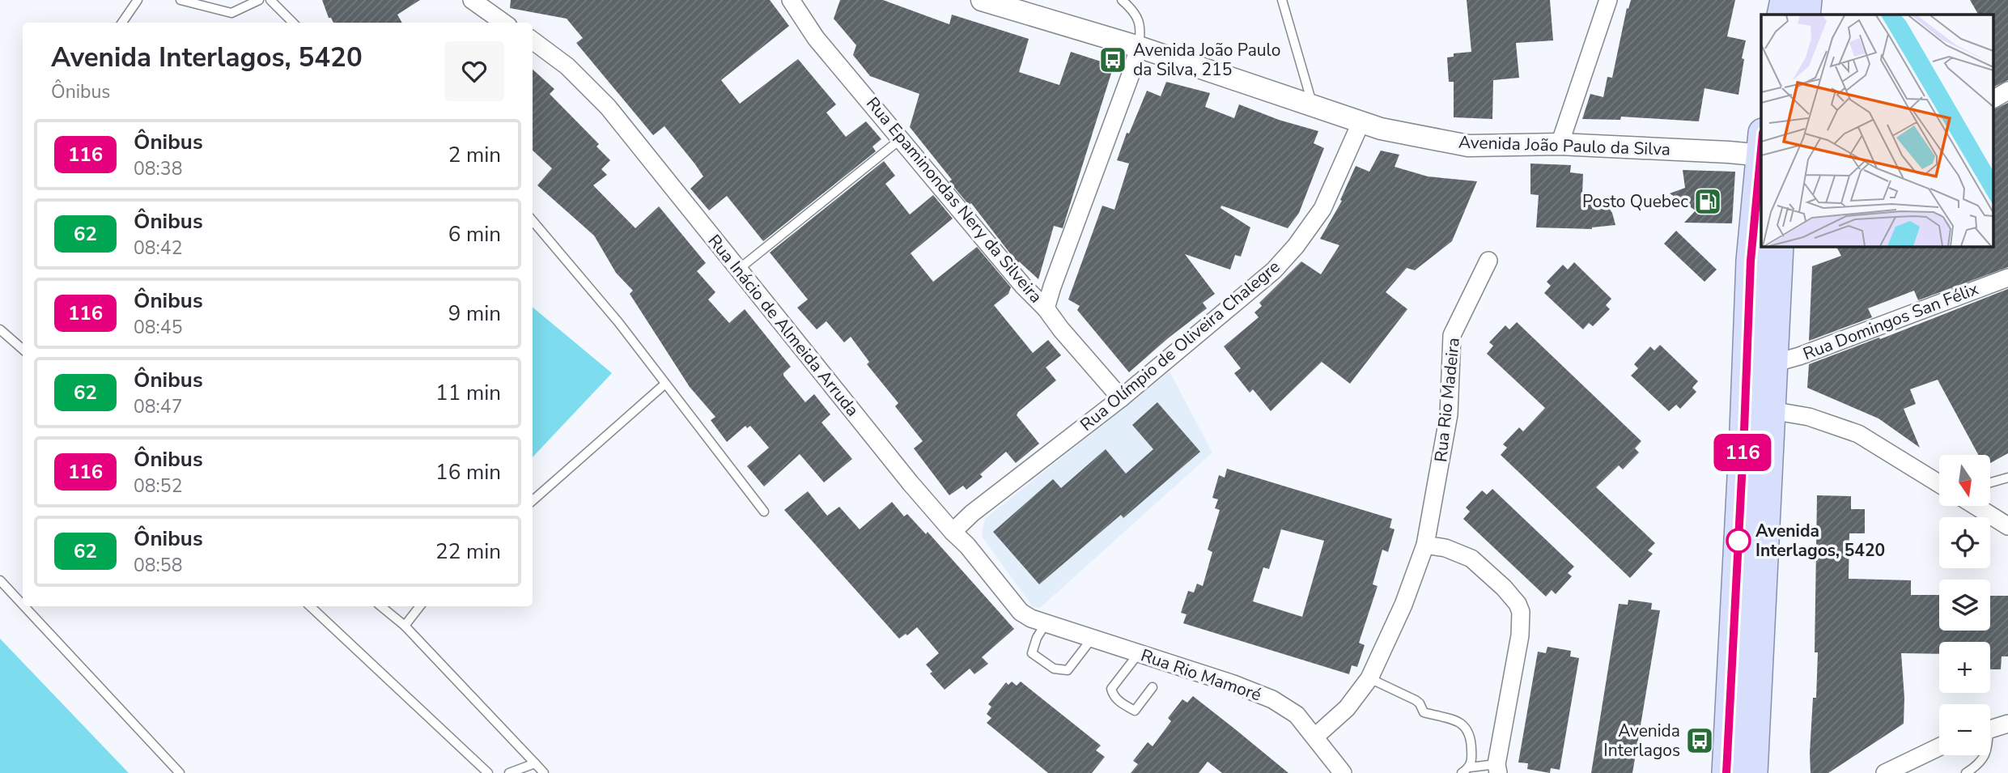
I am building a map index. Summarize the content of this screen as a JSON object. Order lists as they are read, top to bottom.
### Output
{
  "streets": {
    "street": [
      "Avenida João Paulo da Silva",
      "Rua Epaminondas Nery da Silveira",
      "Rua Domingos San Félix",
      "Rua Inácio de Almeida Arruda",
      "Rua Olímpio de Oliveira Chalegre",
      "Rua Rio Madeira",
      "Rua Rio Mamoré"
    ]
  },
  "crossings": [
    ["Avenida João Paulo da Silva", "Rua Olímpio de Oliveira Chalegre"],
    ["Rua Epaminondas Nery da Silveira", "Rua Olímpio de Oliveira Chalegre"],
    ["Rua Inácio de Almeida Arruda", "Rua Olímpio de Oliveira Chalegre"],
    ["Rua Inácio de Almeida Arruda", "Rua Rio Mamoré"],
    ["Rua Rio Madeira", "Rua Rio Mamoré"]
  ],
  "places": {
    "bus stop": ["Avenida João Paulo da Silva, 215", "Avenida Interlagos"],
    "fuel station": ["Posto Quebec"],
    "other": ["Avenida Interlagos, 5420"]
  },
  "lines": ["bus line 116"],
  "north": "bottom",
  "page": {
    "on_map": "116",
    "heading": ["Avenida Interlagos, 5420", "Ônibus"],
    "list": [
      {
        "mark": "116",
        "name": "Ônibus",
        "note": "08:38",
        "value": "2 min"
      },
      {
        "mark": "62",
        "name": "Ônibus",
        "note": "08:42",
        "value": "6 min"
      },
      {
        "mark": "116",
        "name": "Ônibus",
        "note": "08:45",
        "value": "9 min"
      },
      {
        "mark": "62",
        "name": "Ônibus",
        "note": "08:47",
        "value": "11 min"
      },
      {
        "mark": "116",
        "name": "Ônibus",
        "note": "08:52",
        "value": "16 min"
      },
      {
        "mark": "62",
        "name": "Ônibus",
        "note": "08:58",
        "value": "22 min"
      }
    ],
    "map_buttons": ["+", "−"]
  }
}
